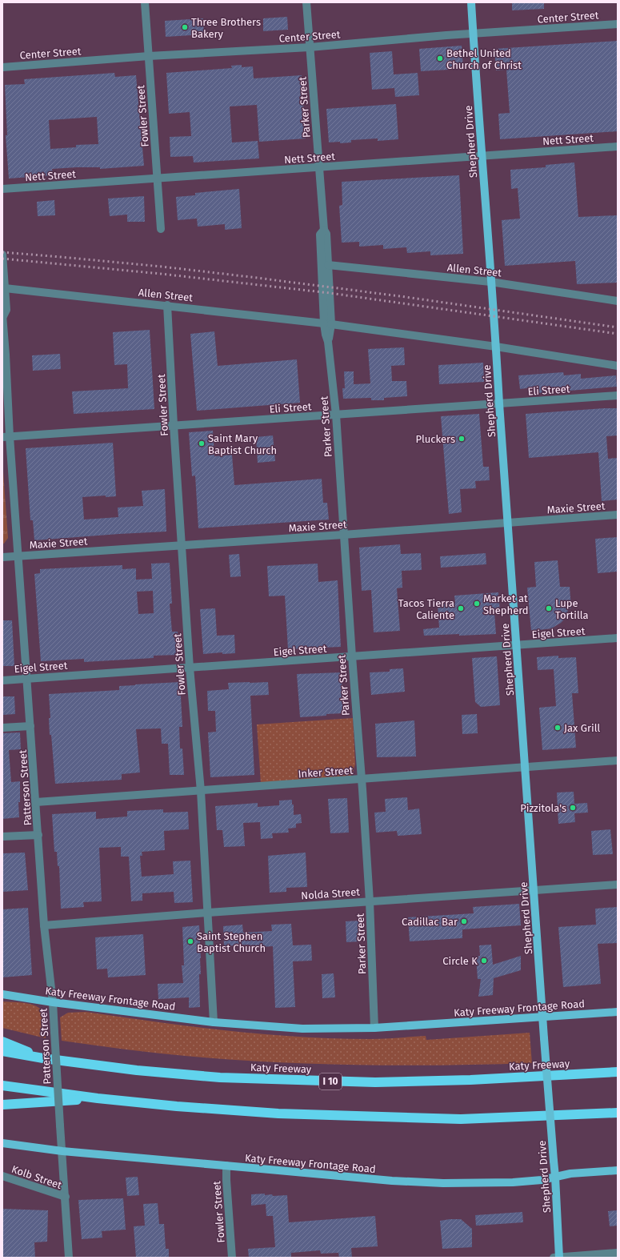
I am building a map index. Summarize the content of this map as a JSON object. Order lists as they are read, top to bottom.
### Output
{
  "streets": {
    "highway": ["Katy Freeway", "I 10"],
    "main road": ["Shepherd Drive", "Katy Freeway Frontage Road"],
    "street": [
      "Center Street",
      "Parker Street",
      "Fowler Street",
      "Nett Street",
      "Allen Street",
      "Eli Street",
      "Maxie Street",
      "Eigel Street",
      "Inker Street",
      "Patterson Street",
      "Nolda Street",
      "Kolb Street"
    ]
  },
  "crossings": [
    ["Center Street", "Parker Street"],
    ["Center Street", "Fowler Street"],
    ["Center Street", "Shepherd Drive"],
    ["Parker Street", "Nett Street"],
    ["Parker Street", "Allen Street"],
    ["Parker Street", "Eli Street"],
    ["Parker Street", "Maxie Street"],
    ["Parker Street", "Eigel Street"],
    ["Parker Street", "Inker Street"],
    ["Parker Street", "Nolda Street"],
    ["Parker Street", "Katy Freeway Frontage Road"],
    ["Fowler Street", "Nett Street"],
    ["Fowler Street", "Allen Street"],
    ["Fowler Street", "Eli Street"],
    ["Fowler Street", "Maxie Street"],
    ["Fowler Street", "Eigel Street"],
    ["Fowler Street", "Inker Street"],
    ["Fowler Street", "Nolda Street"],
    ["Fowler Street", "Katy Freeway Frontage Road"],
    ["Nett Street", "Shepherd Drive"],
    ["Shepherd Drive", "Allen Street"],
    ["Shepherd Drive", "Eli Street"],
    ["Shepherd Drive", "Maxie Street"],
    ["Shepherd Drive", "Eigel Street"],
    ["Shepherd Drive", "Inker Street"],
    ["Shepherd Drive", "Nolda Street"],
    ["Shepherd Drive", "Katy Freeway Frontage Road"],
    ["Allen Street", "Patterson Street"],
    ["Eli Street", "Patterson Street"],
    ["Maxie Street", "Patterson Street"],
    ["Eigel Street", "Patterson Street"],
    ["Inker Street", "Patterson Street"],
    ["Patterson Street", "Nolda Street"],
    ["Patterson Street", "Katy Freeway Frontage Road"],
    ["Patterson Street", "Kolb Street"]
  ],
  "places": [
    "Three Brothers Bakery",
    "Bethel United Church of Christ",
    "Pluckers",
    "Saint Mary Baptist Church",
    "Market at Shepherd",
    "Tacos Tierra Caliente",
    "Lupe Tortilla",
    "Jax Grill",
    "Pizzitola's",
    "Cadillac Bar",
    "Saint Stephen Baptist Church",
    "Circle K"
  ]
}
